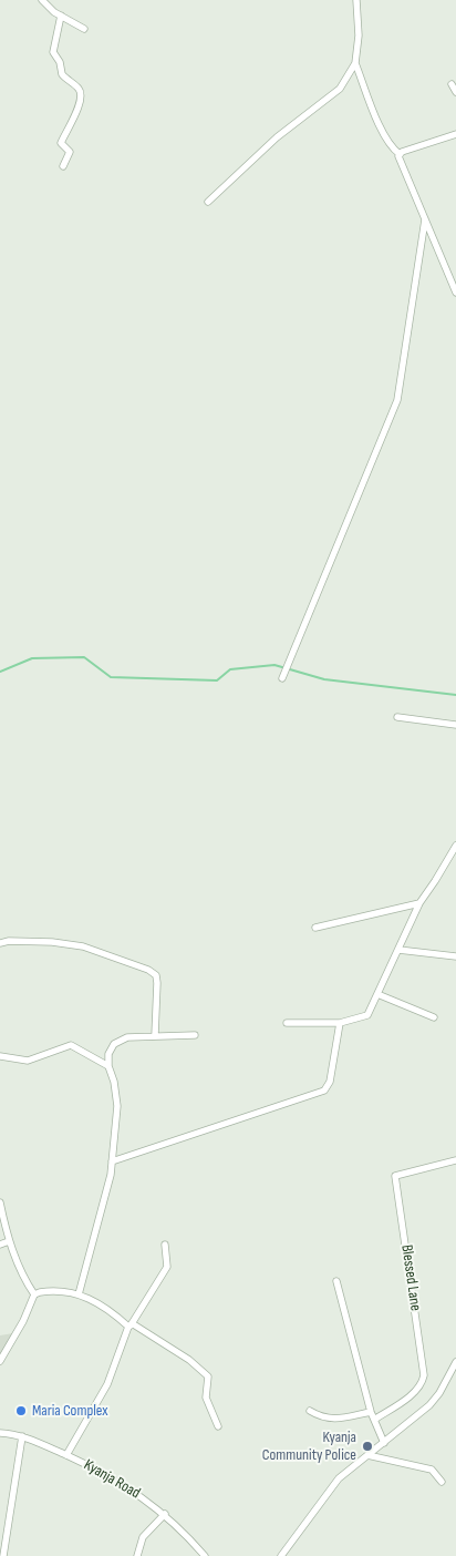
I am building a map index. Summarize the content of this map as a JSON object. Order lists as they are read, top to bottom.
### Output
{
  "streets": {
    "street": ["Blessed Lane", "Kyanja Road"]
  },
  "places": ["Maria Complex", "Kyanja Community Police"]
}
